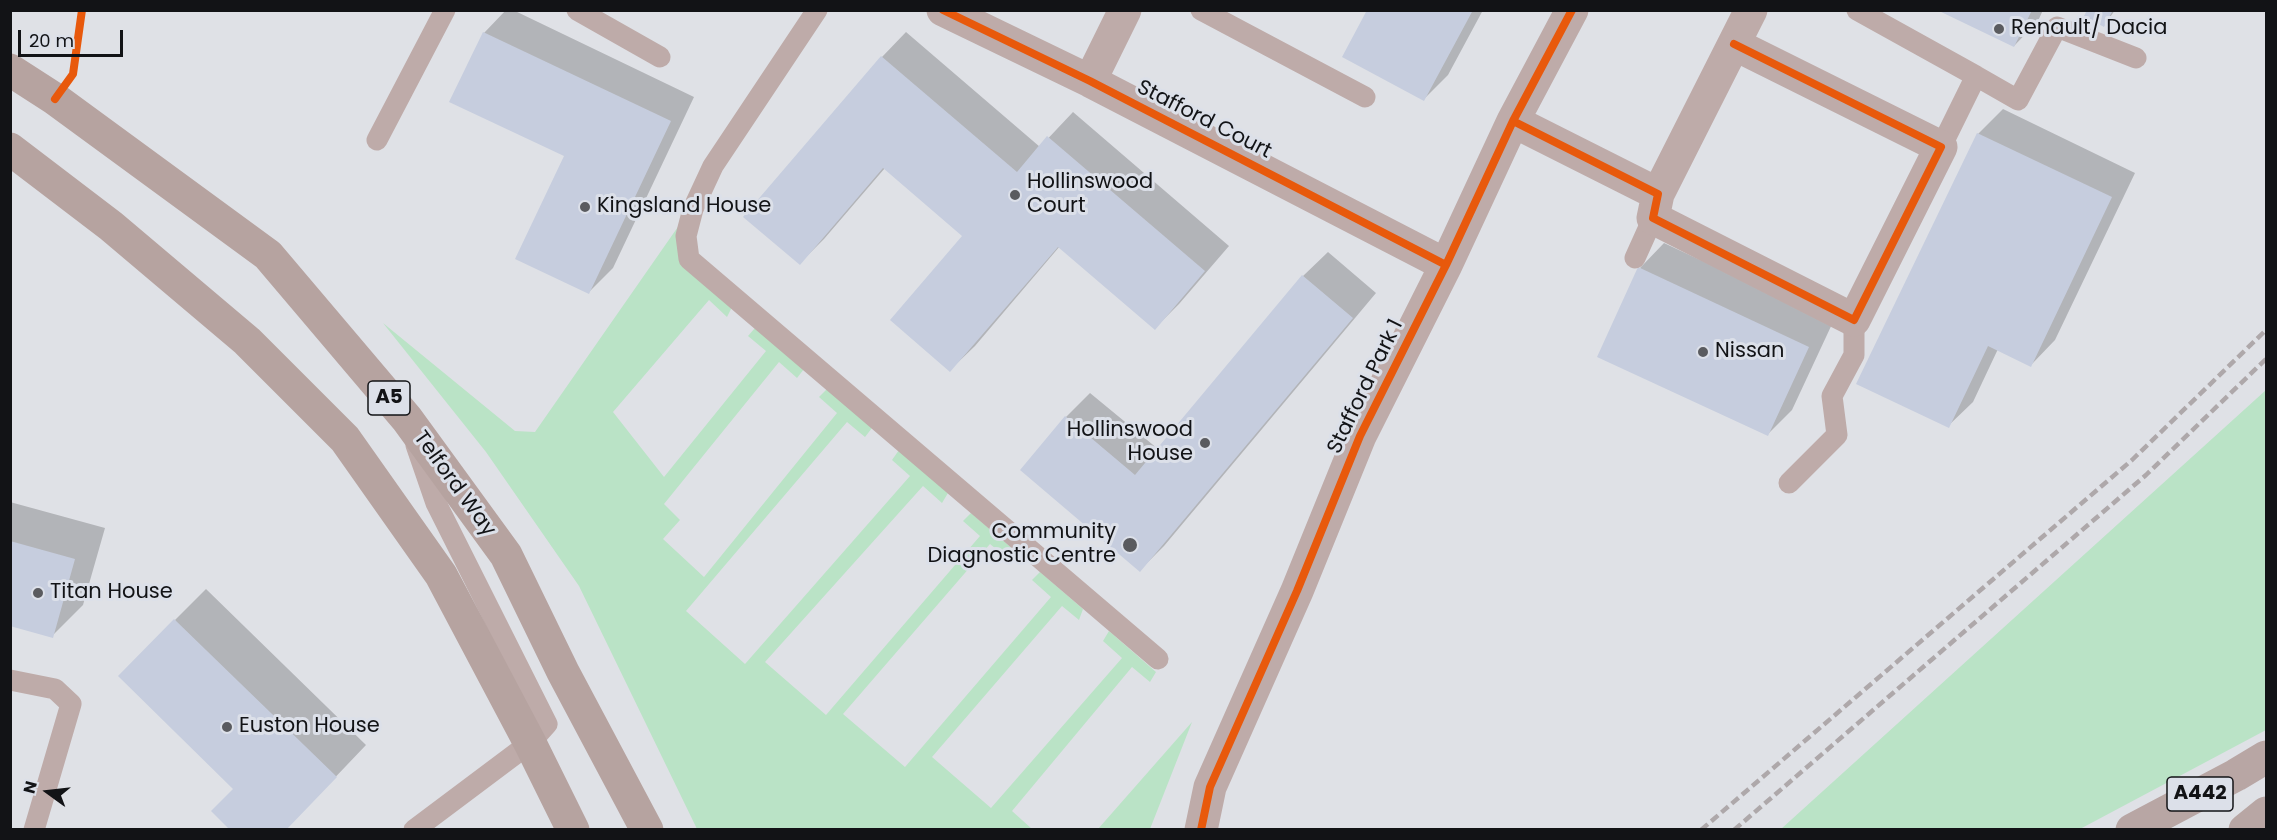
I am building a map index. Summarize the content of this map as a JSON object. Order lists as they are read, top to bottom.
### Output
{
  "streets": {
    "highway": ["A442"],
    "main road": ["A5", "Telford Way"],
    "street": ["Stafford Court", "Stafford Park 1"]
  },
  "crossings": [
    ["Stafford Court", "Stafford Park 1"]
  ],
  "places": [
    "Renault/ Dacia",
    "Hollinswood Court",
    "Kingsland House",
    "Nissan",
    "Hollinswood House",
    "Community Diagnostic Centre",
    "Titan House",
    "Euston House"
  ],
  "scale_bar": "20 m",
  "north": "left"
}
